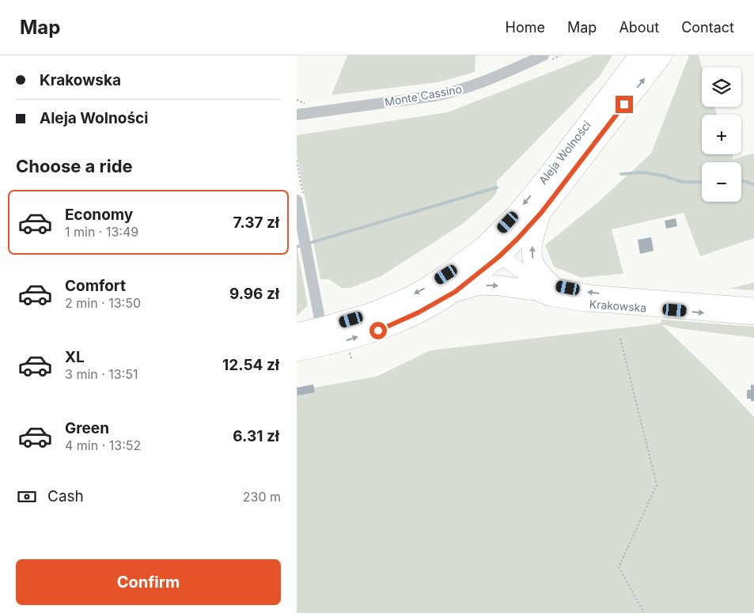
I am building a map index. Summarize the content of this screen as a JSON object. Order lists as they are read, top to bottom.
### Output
{
  "streets": {
    "highway": ["Aleja Wolności"],
    "main road": ["Krakowska"],
    "street": ["Monte Cassino"]
  },
  "crossings": [
    ["Aleja Wolności", "Krakowska"]
  ],
  "page": {
    "header": "Map",
    "nav": [
      "Home",
      "Map",
      "About",
      "Contact"
    ],
    "banner": ["Krakowska", "Aleja Wolności"],
    "map_buttons": ["+", "−"],
    "heading": "Choose a ride",
    "list": [
      {
        "name": "Economy",
        "note": "1 min · 13:49",
        "value": "7.37 zł"
      },
      {
        "name": "Comfort",
        "note": "2 min · 13:50",
        "value": "9.96 zł"
      },
      {
        "name": "XL",
        "note": "3 min · 13:51",
        "value": "12.54 zł"
      },
      {
        "name": "Green",
        "note": "4 min · 13:52",
        "value": "6.31 zł"
      }
    ],
    "pay": ["Cash", "230 m"],
    "buttons": "Confirm"
  }
}
